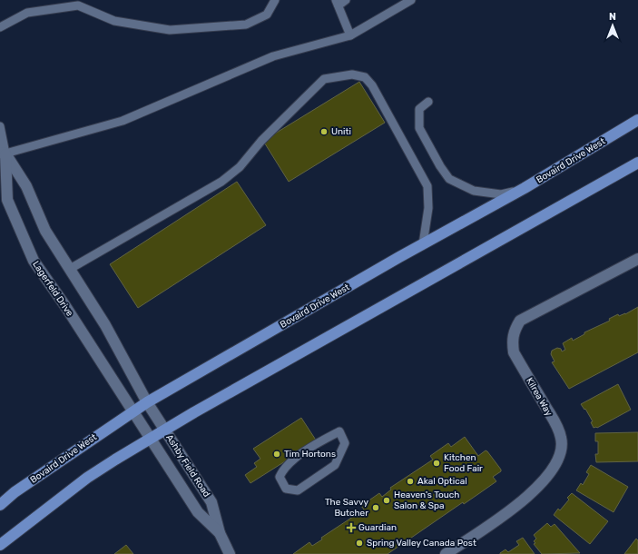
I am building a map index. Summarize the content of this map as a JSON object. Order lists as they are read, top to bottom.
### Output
{
  "streets": {
    "main road": ["Bovaird Drive West"],
    "street": ["Lagerfeld Drive", "Kilrea Way", "Ashby Field Road"]
  },
  "crossings": [
    ["Bovaird Drive West", "Lagerfeld Drive"],
    ["Bovaird Drive West", "Ashby Field Road"],
    ["Lagerfeld Drive", "Ashby Field Road"]
  ],
  "places": {
    "other": [
      "Uniti",
      "Tim Hortons",
      "Kitchen Food Fair",
      "Akal Optical",
      "Heaven's Touch Salon & Spa",
      "The Savvy Butcher",
      "Spring Valley Canada Post"
    ],
    "health": ["Guardian"]
  },
  "north": "top"
}
